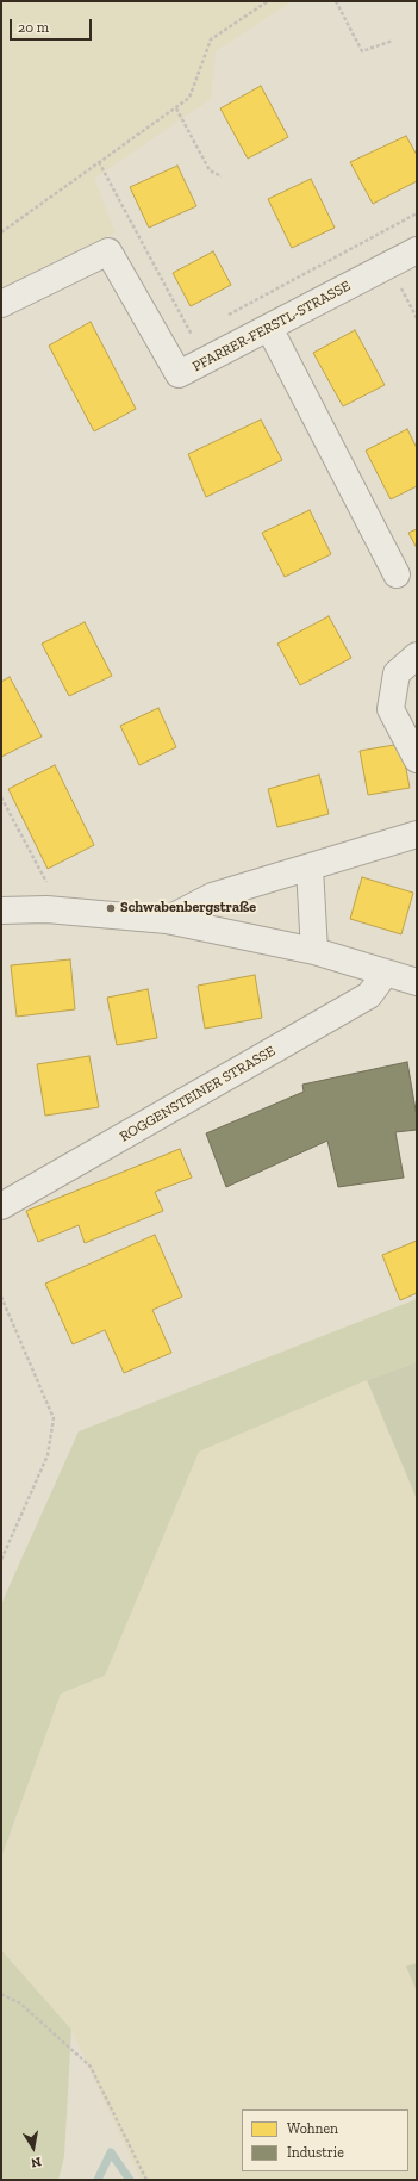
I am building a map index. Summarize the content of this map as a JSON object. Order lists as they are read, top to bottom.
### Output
{
  "streets": {
    "street": ["PFARRER-FERSTL-STRASSE", "ROGGENSTEINER STRASSE"]
  },
  "places": ["Schwabenbergstraße"],
  "legend": ["Wohnen", "Industrie"],
  "scale_bar": "20 m",
  "north": "bottom"
}
